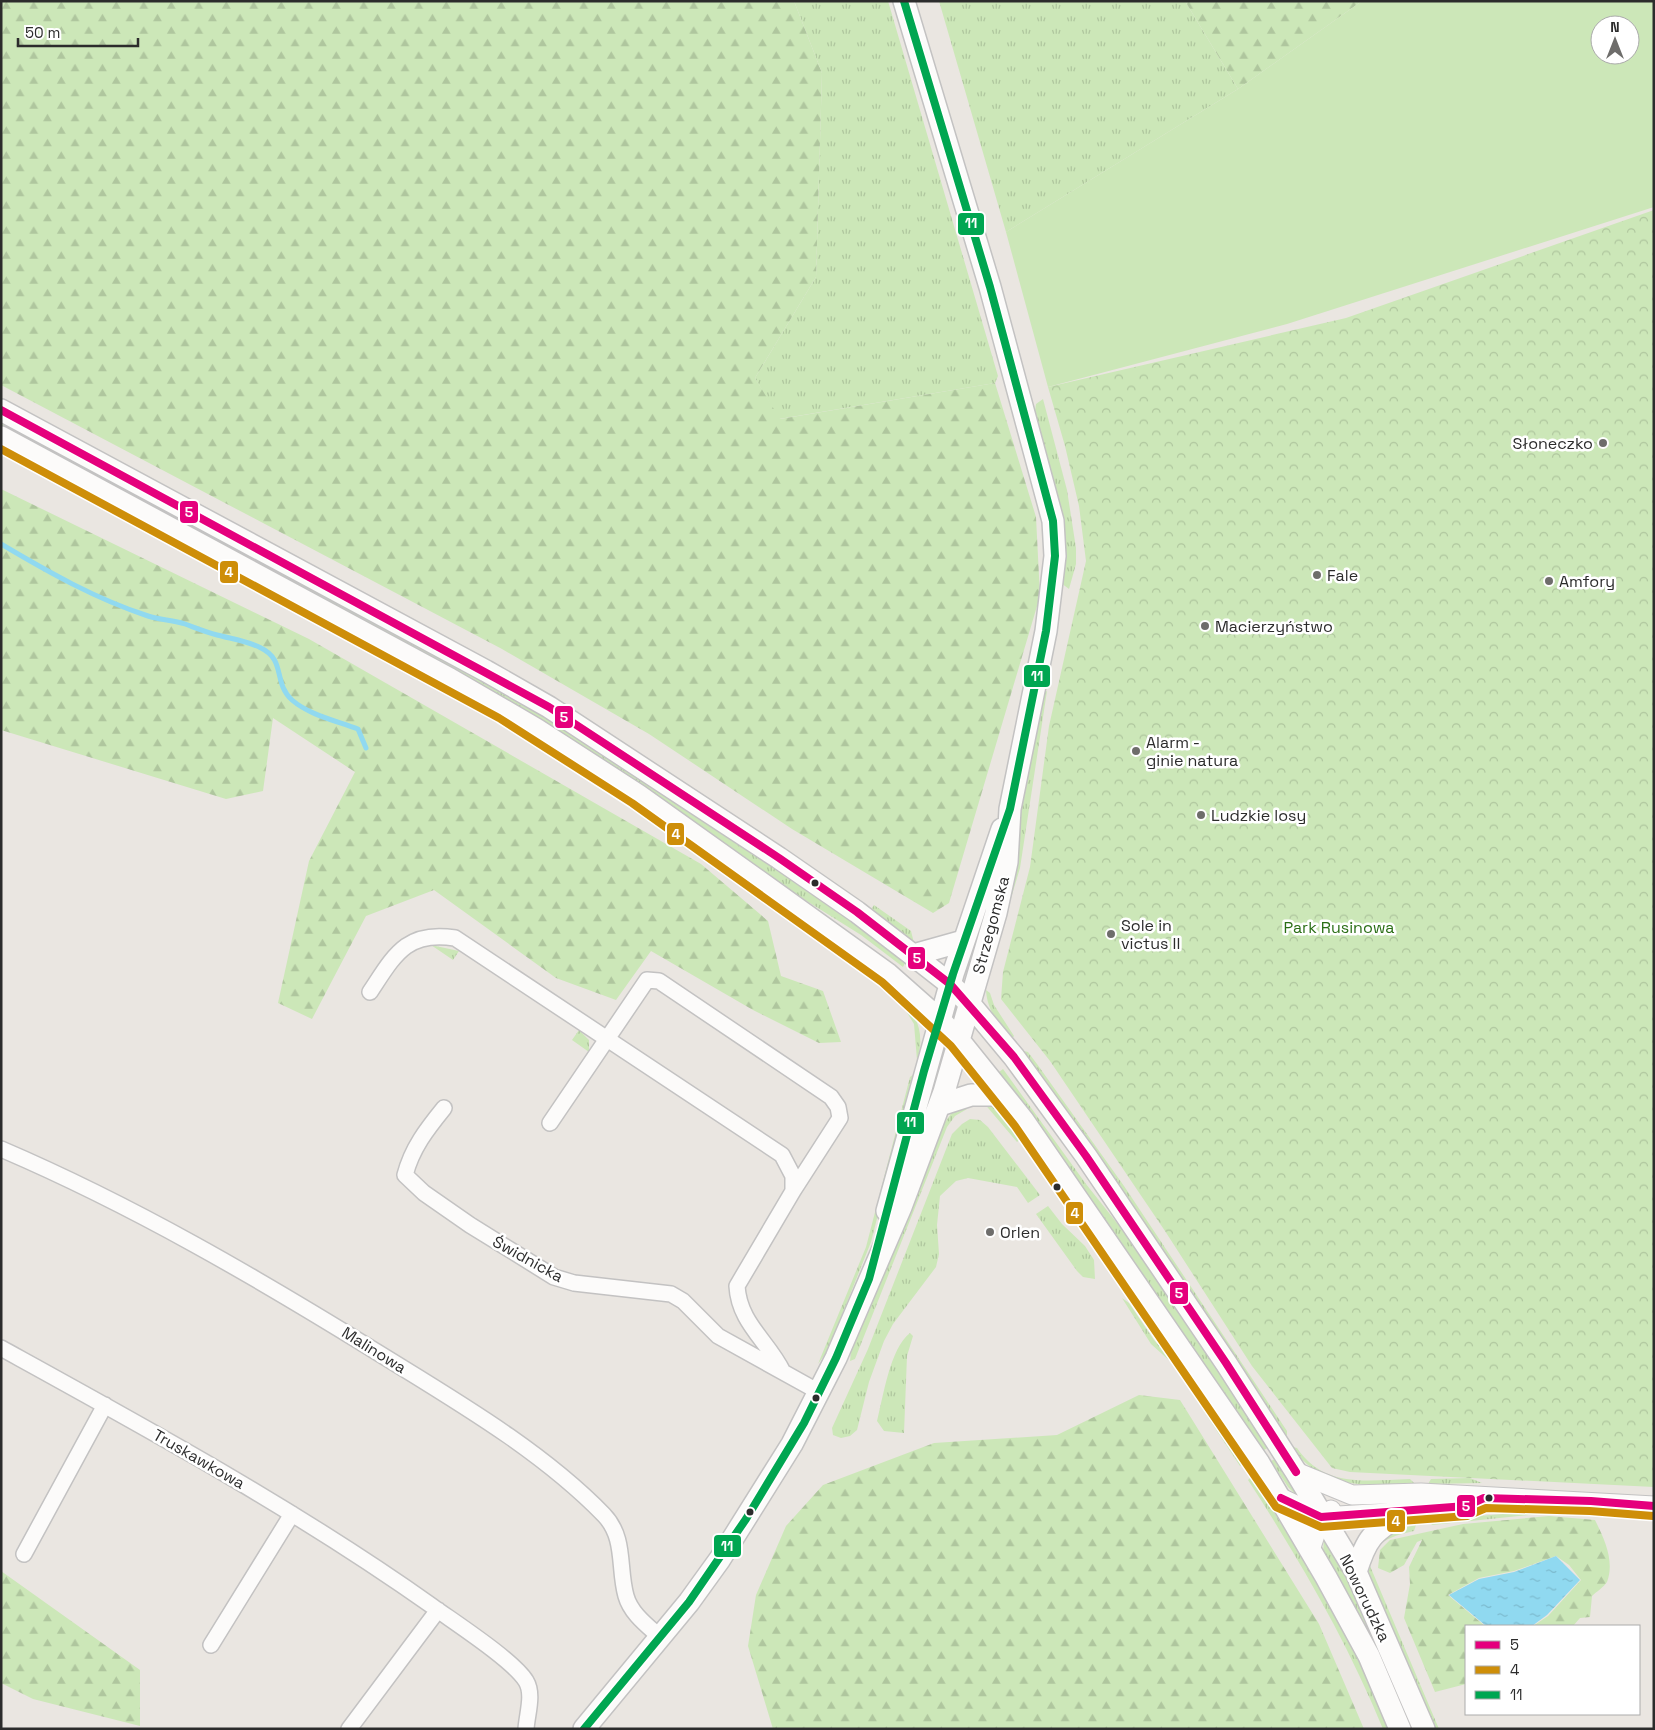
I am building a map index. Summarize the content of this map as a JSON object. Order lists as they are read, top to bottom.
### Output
{
  "streets": {
    "main road": ["Strzegomska", "Noworudzka"],
    "street": ["Świdnicka", "Malinowa", "Truskawkowa"]
  },
  "crossings": [
    ["Strzegomska", "Noworudzka"]
  ],
  "parks": ["Park Rusinowa"],
  "places": [
    "Słoneczko",
    "Fale",
    "Amfory",
    "Macierzyństwo",
    "Alarm - ginie natura",
    "Ludzkie losy",
    "Sole in victus II",
    "Orlen"
  ],
  "lines": ["transit line 11", "transit line 5", "transit line 4"],
  "legend": ["5", "4", "11"],
  "scale_bar": "50 m",
  "north": "top"
}
